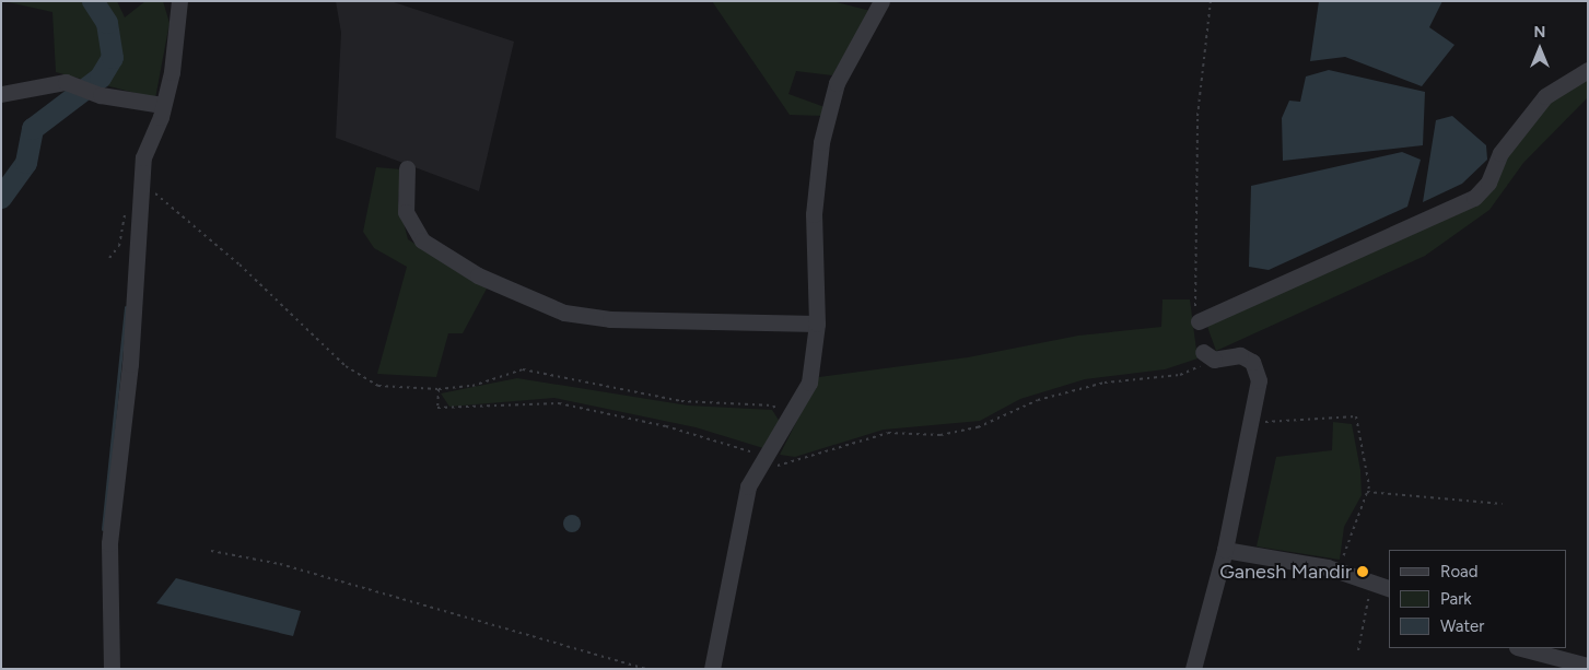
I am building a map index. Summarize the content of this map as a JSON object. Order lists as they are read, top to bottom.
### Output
{
  "places": ["Ganesh Mandir"],
  "legend": ["Road", "Park", "Water"],
  "north": "top"
}
